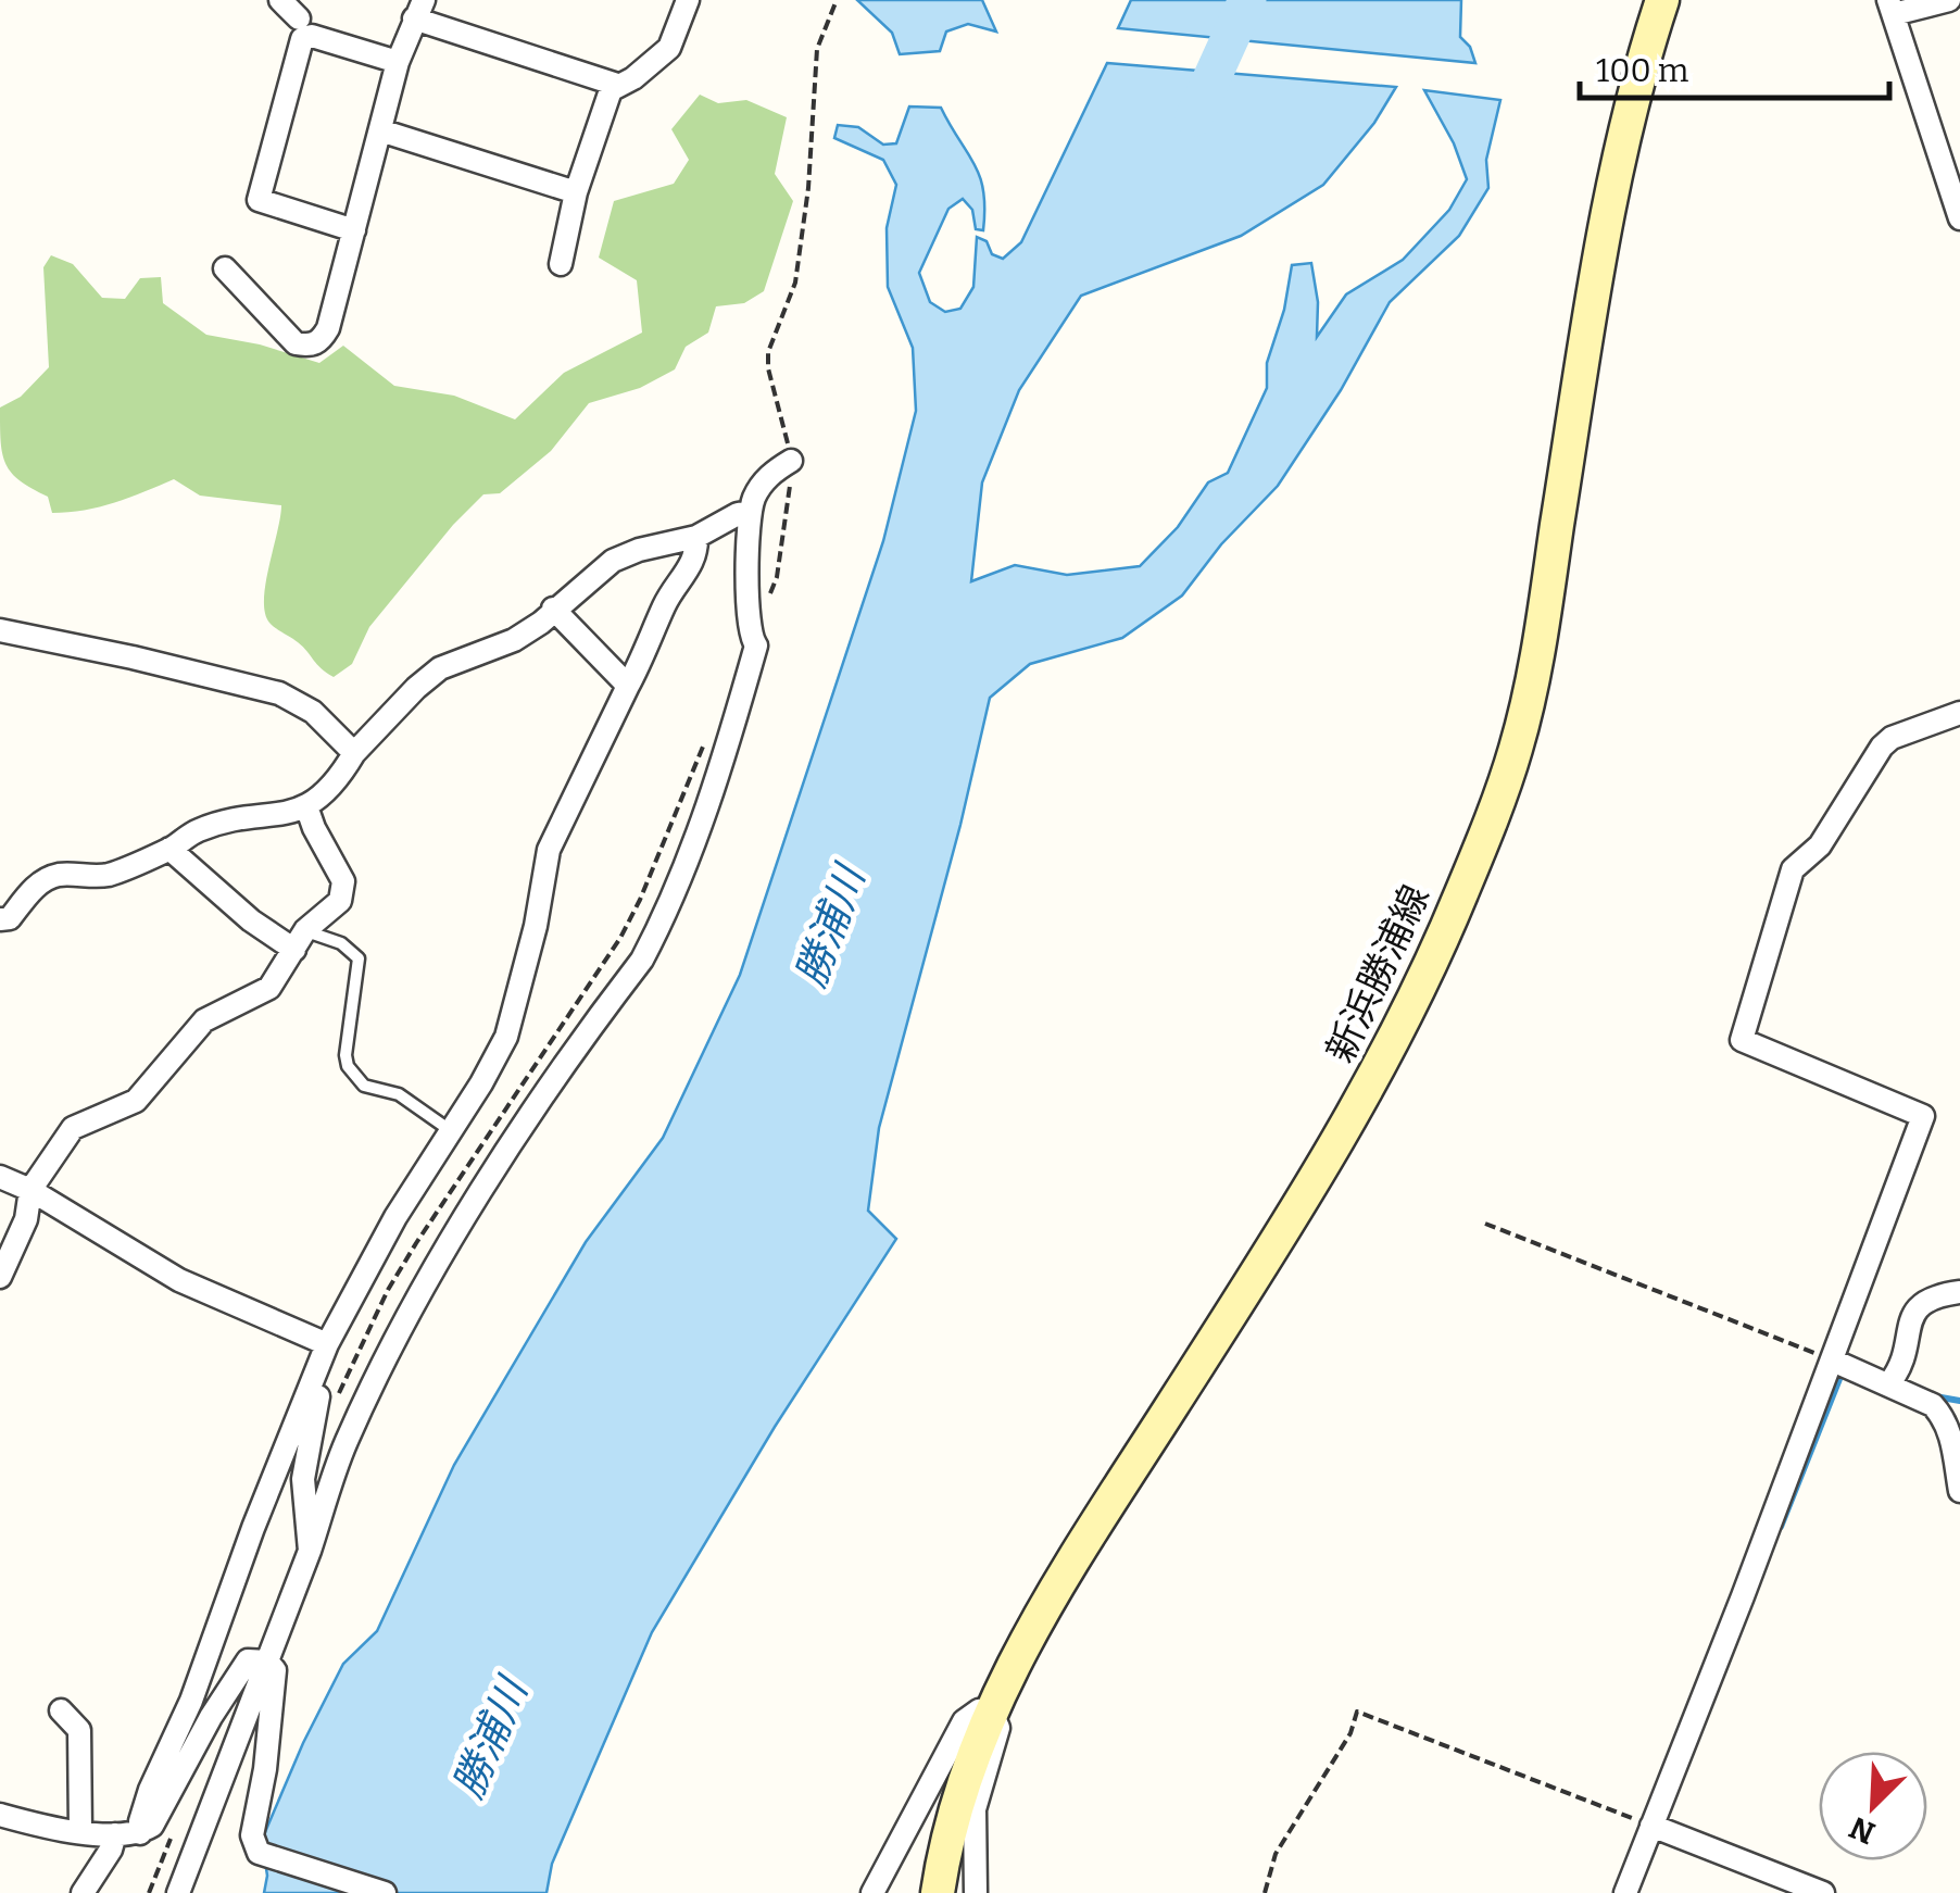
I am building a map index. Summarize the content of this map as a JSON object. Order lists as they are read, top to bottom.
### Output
{
  "streets": {
    "main road": ["新浜勝浦線"]
  },
  "water": ["勝浦川"],
  "scale_bar": "100 m",
  "north": "bottom left"
}
